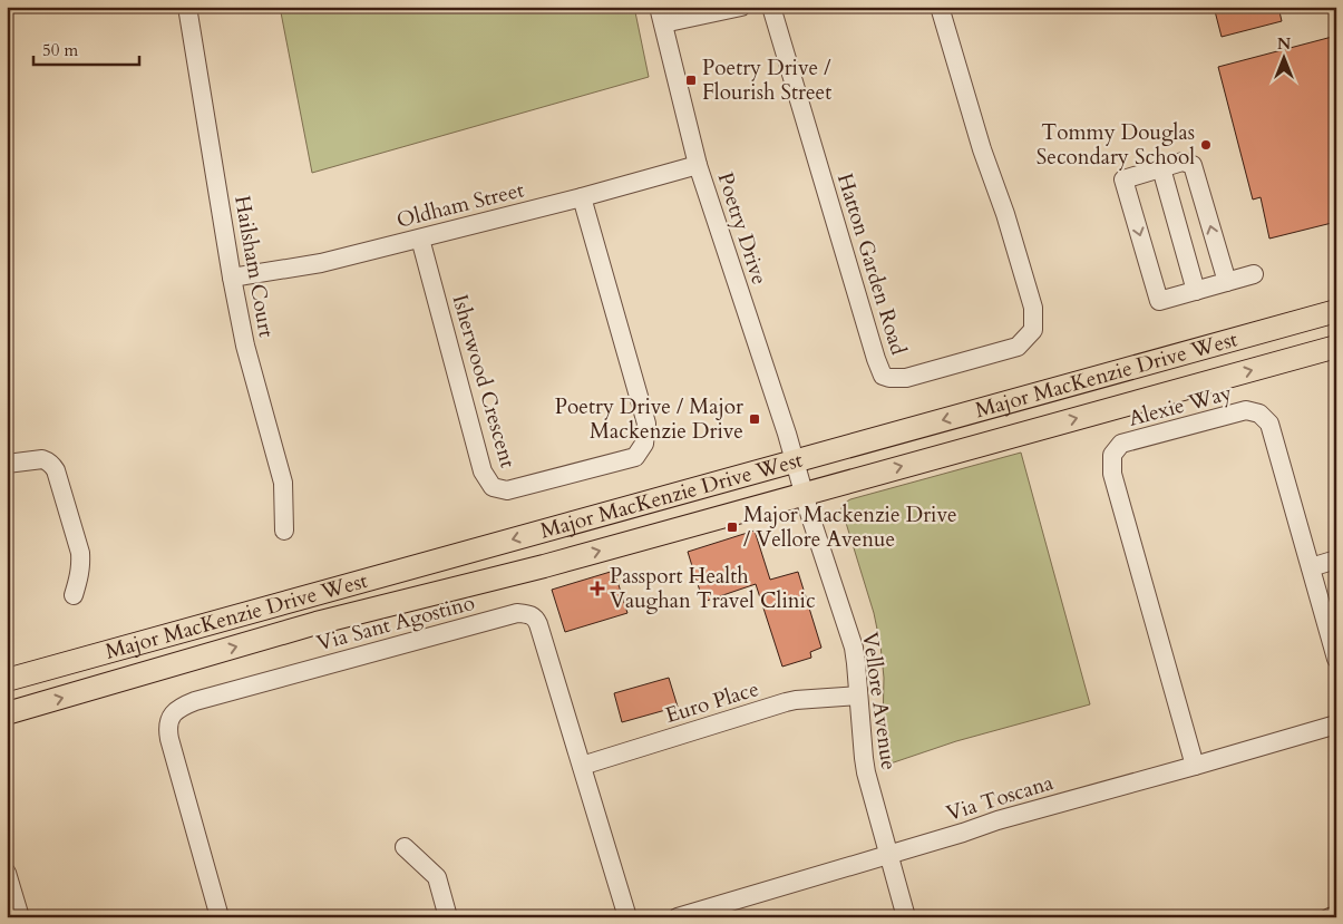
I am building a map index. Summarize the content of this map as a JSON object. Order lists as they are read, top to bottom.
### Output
{
  "streets": {
    "main road": ["Major MacKenzie Drive West"],
    "street": [
      "Oldham Street",
      "Poetry Drive",
      "Hatton Garden Road",
      "Hailsham Court",
      "Isherwood Crescent",
      "Alexie Way",
      "Via Sant Agostino",
      "Vellore Avenue",
      "Euro Place",
      "Via Toscana"
    ]
  },
  "crossings": [
    ["Oldham Street", "Poetry Drive"],
    ["Oldham Street", "Hailsham Court"],
    ["Oldham Street", "Isherwood Crescent"],
    ["Poetry Drive", "Major MacKenzie Drive West"],
    ["Poetry Drive", "Vellore Avenue"],
    ["Major MacKenzie Drive West", "Vellore Avenue"],
    ["Alexie Way", "Via Toscana"],
    ["Via Sant Agostino", "Euro Place"],
    ["Vellore Avenue", "Euro Place"],
    ["Vellore Avenue", "Via Toscana"]
  ],
  "places": {
    "transit": ["Poetry Drive / Flourish Street", "Poetry Drive / Major Mackenzie Drive", "Major Mackenzie Drive / Vellore Avenue"],
    "other": ["Tommy Douglas Secondary School"],
    "health": ["Passport Health Vaughan Travel Clinic"]
  },
  "scale_bar": "50 m",
  "north": "top"
}
